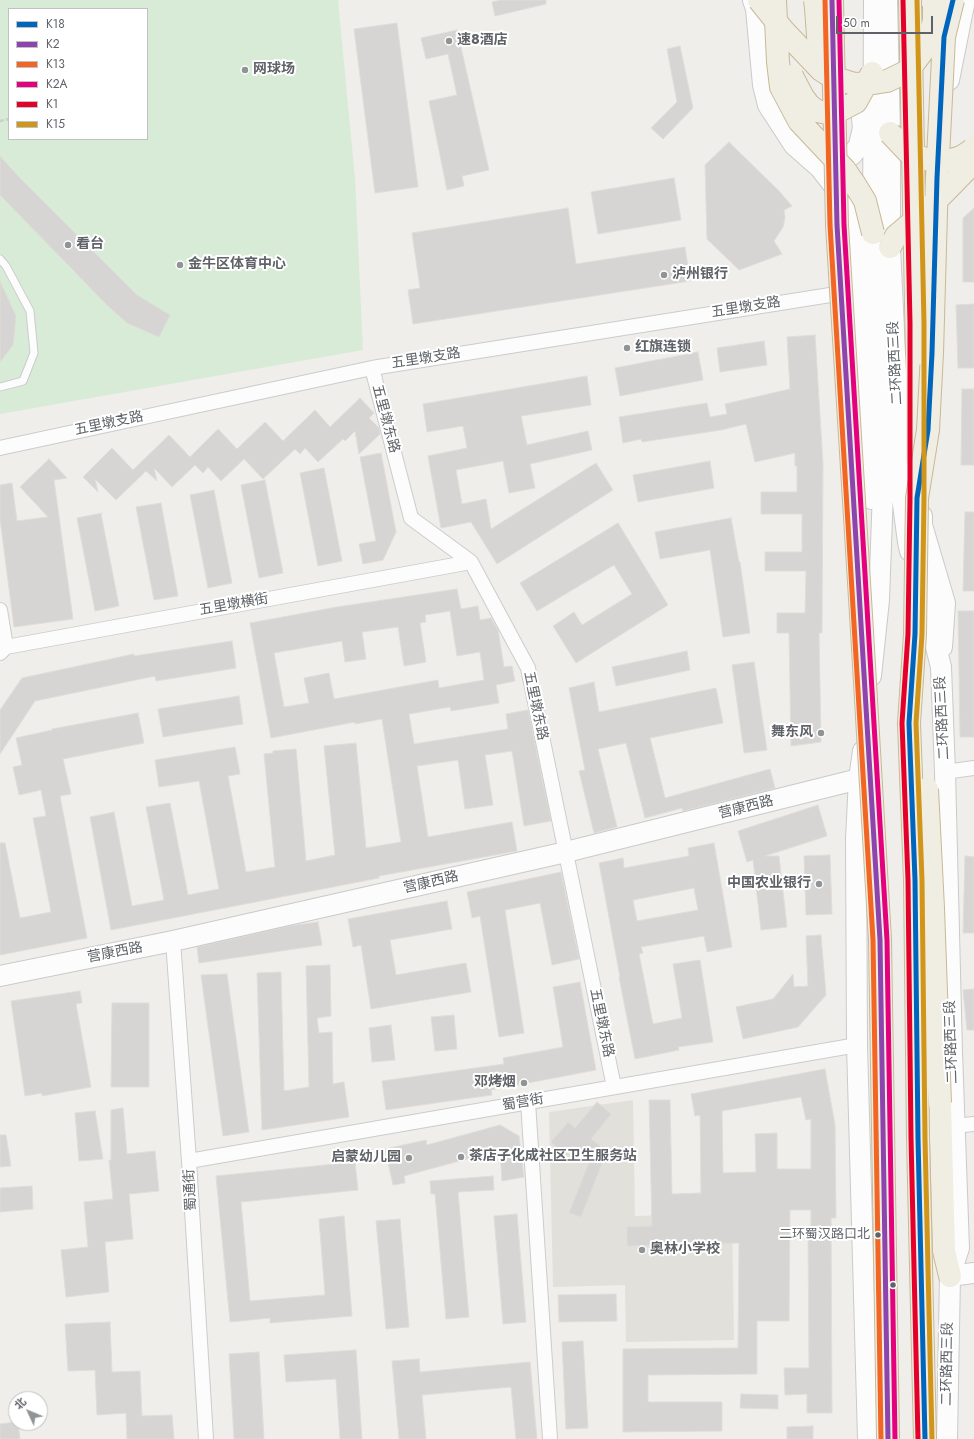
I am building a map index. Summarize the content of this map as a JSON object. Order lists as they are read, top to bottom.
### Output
{
  "streets": {
    "main road": ["二环路西三段", "营康西路"],
    "street": [
      "五里墩支路",
      "五里墩东路",
      "五里墩横街",
      "蜀营街",
      "蜀通街"
    ]
  },
  "crossings": [
    ["五里墩支路", "五里墩东路"],
    ["二环路西三段", "营康西路"],
    ["二环路西三段", "蜀营街"],
    ["五里墩东路", "五里墩横街"],
    ["五里墩东路", "营康西路"],
    ["五里墩东路", "蜀营街"],
    ["营康西路", "蜀通街"],
    ["蜀营街", "蜀通街"]
  ],
  "places": [
    "速8酒店",
    "网球场",
    "看台",
    "金牛区体育中心",
    "泸州银行",
    "红旗连锁",
    "舞东风",
    "中国农业银行",
    "邓烤烟",
    "茶店子化成社区卫生服务站",
    "启蒙幼儿园",
    "二环蜀汉路口北",
    "奥林小学校"
  ],
  "lines": [
    "transit line K18",
    "transit line K2",
    "transit line K13",
    "transit line K2A",
    "transit line K1",
    "transit line K15"
  ],
  "legend": [
    "K18",
    "K2",
    "K13",
    "K2A",
    "K1",
    "K15"
  ],
  "scale_bar": "50 m",
  "north": "top left"
}
